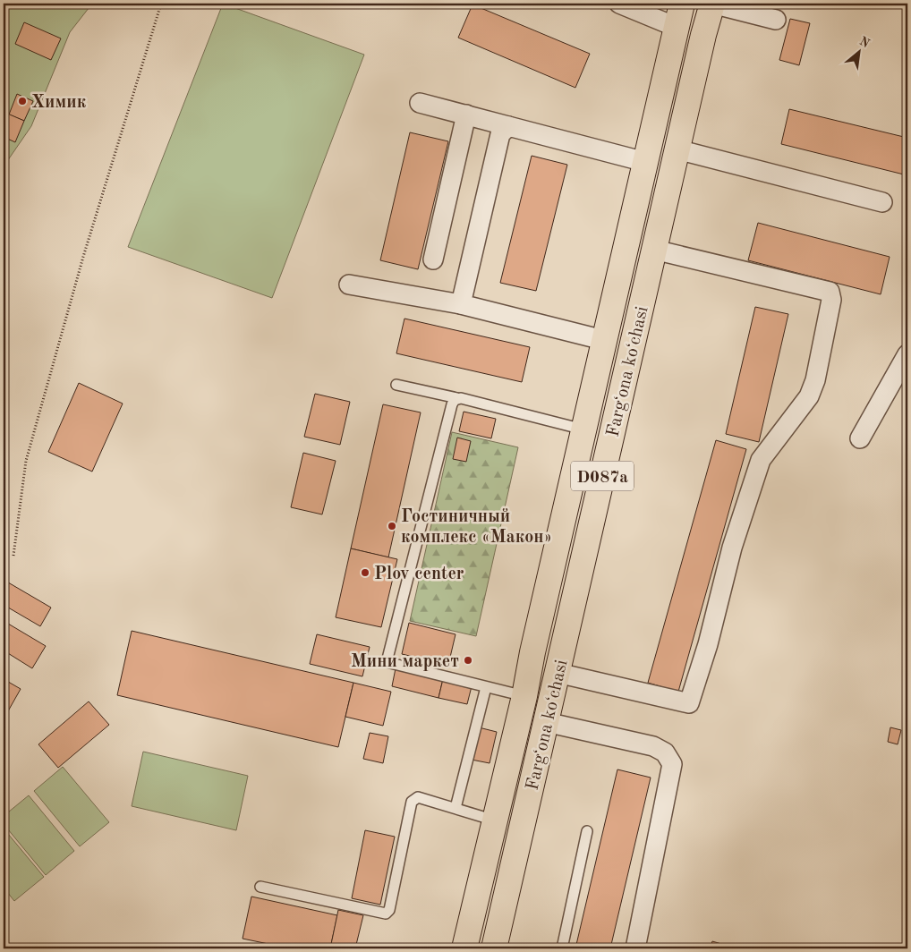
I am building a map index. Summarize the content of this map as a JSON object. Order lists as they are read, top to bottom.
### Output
{
  "streets": {
    "main road": ["Fargʻona koʻchasi", "D087a"]
  },
  "places": [
    "Химик",
    "Гостиничный комплекс «Макон»",
    "Plov center",
    "Мини маркет"
  ],
  "north": "top right"
}
